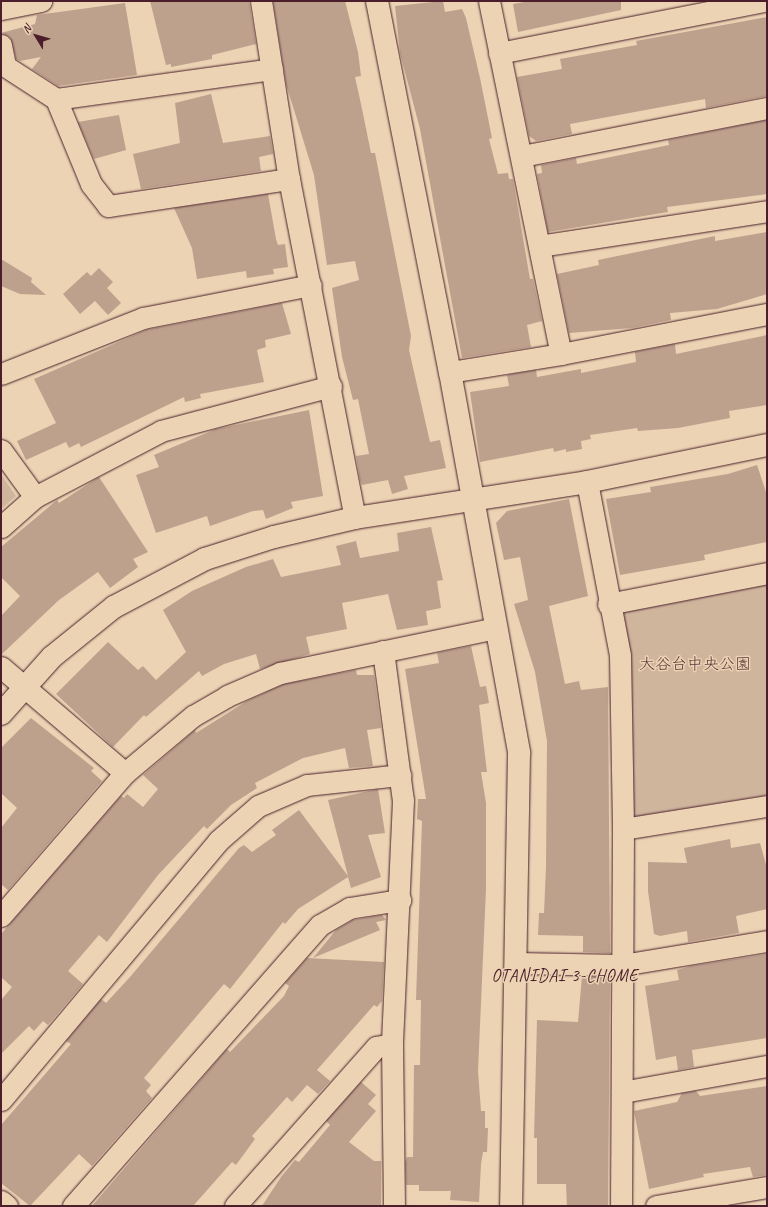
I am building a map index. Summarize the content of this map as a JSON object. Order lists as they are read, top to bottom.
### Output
{
  "districts": ["OTANIDAI 3-CHOME"],
  "parks": ["大谷台中央公園"],
  "north": "top left"
}
